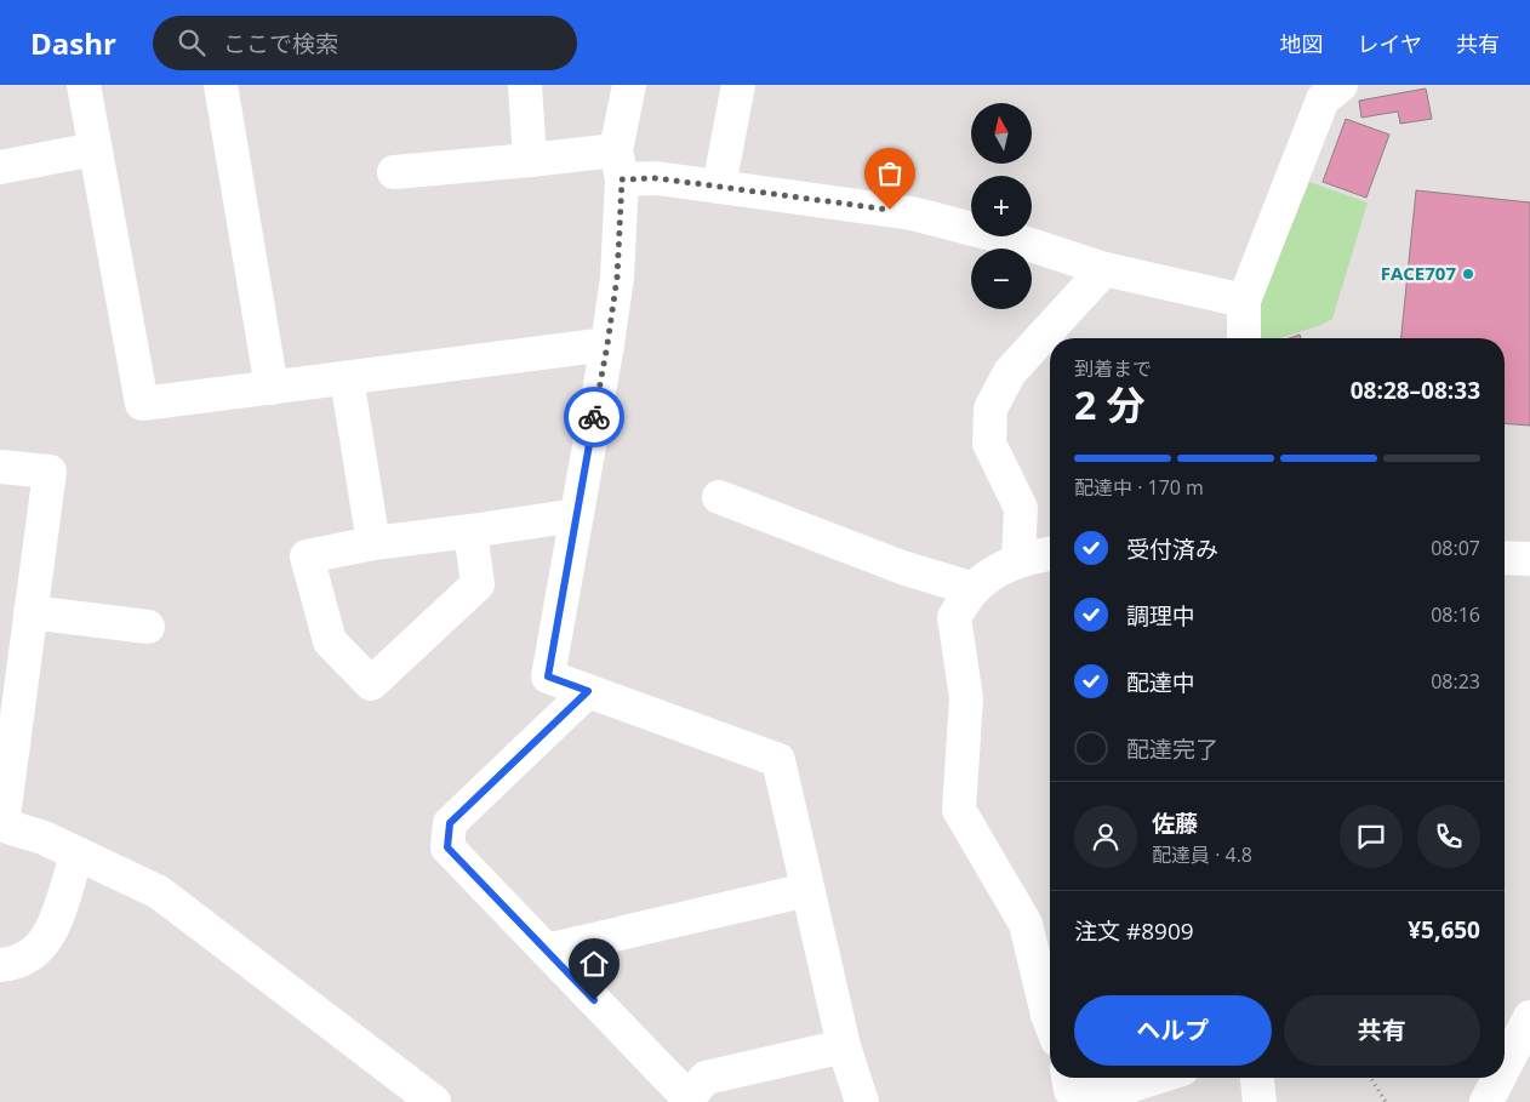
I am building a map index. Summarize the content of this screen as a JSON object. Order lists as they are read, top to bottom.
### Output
{
  "places": ["FACE707"],
  "north": "top",
  "page": {
    "header": "Dashr",
    "search": "ここで検索",
    "nav": ["地図", "レイヤ", "共有"],
    "map_buttons": ["+", "−"],
    "heading": ["2 分", "到着まで", "08:28–08:33"],
    "panel": [
      "佐藤",
      "配達員 · 4.8",
      "注文 #8909",
      "¥5,650"
    ],
    "bar": "配達中 · 170 m",
    "list": [
      ["受付済み", "08:07"],
      ["調理中", "08:16"],
      ["配達中", "08:23"],
      "配達完了"
    ],
    "buttons": ["ヘルプ", "共有"]
  }
}
